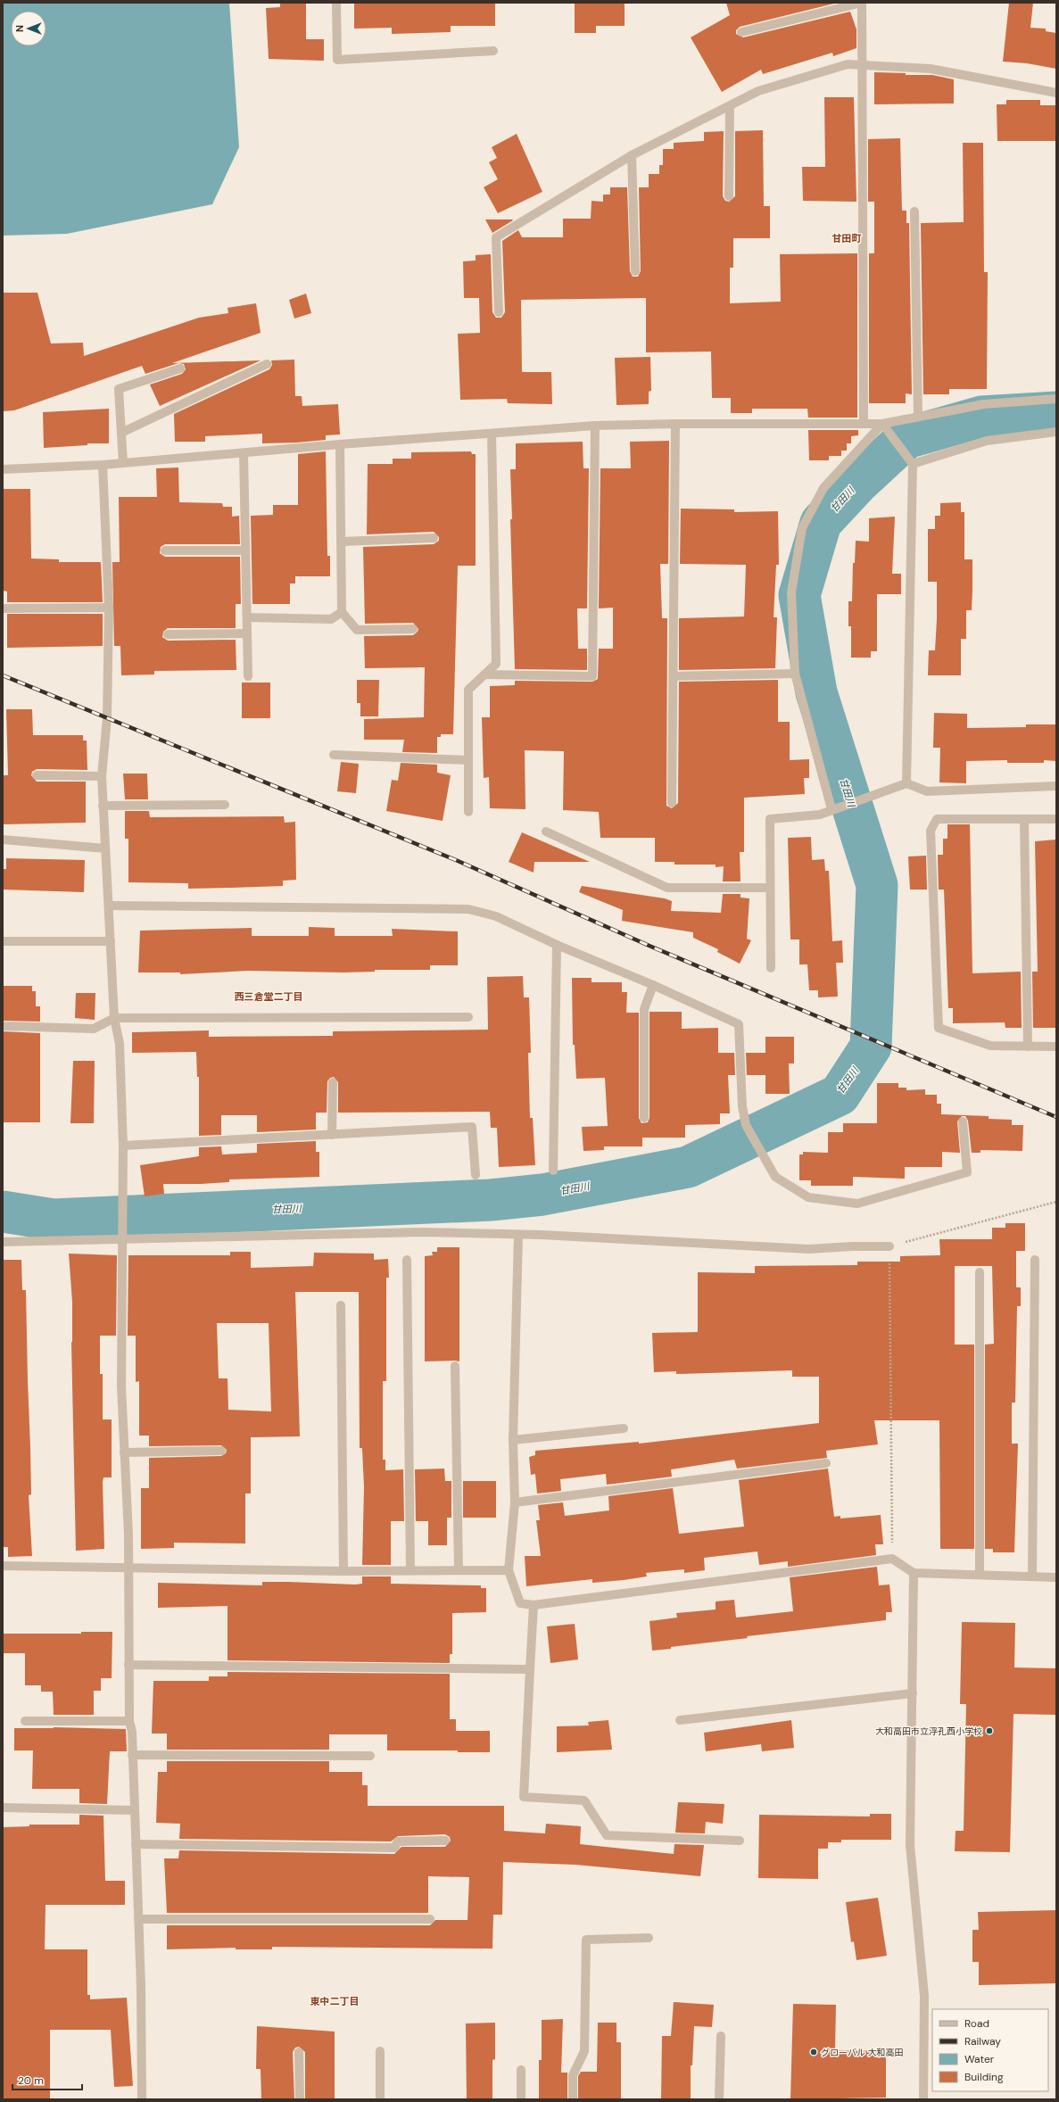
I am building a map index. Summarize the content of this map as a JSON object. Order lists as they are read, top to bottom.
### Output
{
  "districts": ["甘田町", "西三倉堂二丁目", "東中二丁目"],
  "water": ["甘田川"],
  "places": ["大和高田市立浮孔西小学校", "グローバル 大和高田"],
  "legend": [
    "Road",
    "Railway",
    "Water",
    "Building"
  ],
  "scale_bar": "20 m",
  "north": "left"
}
